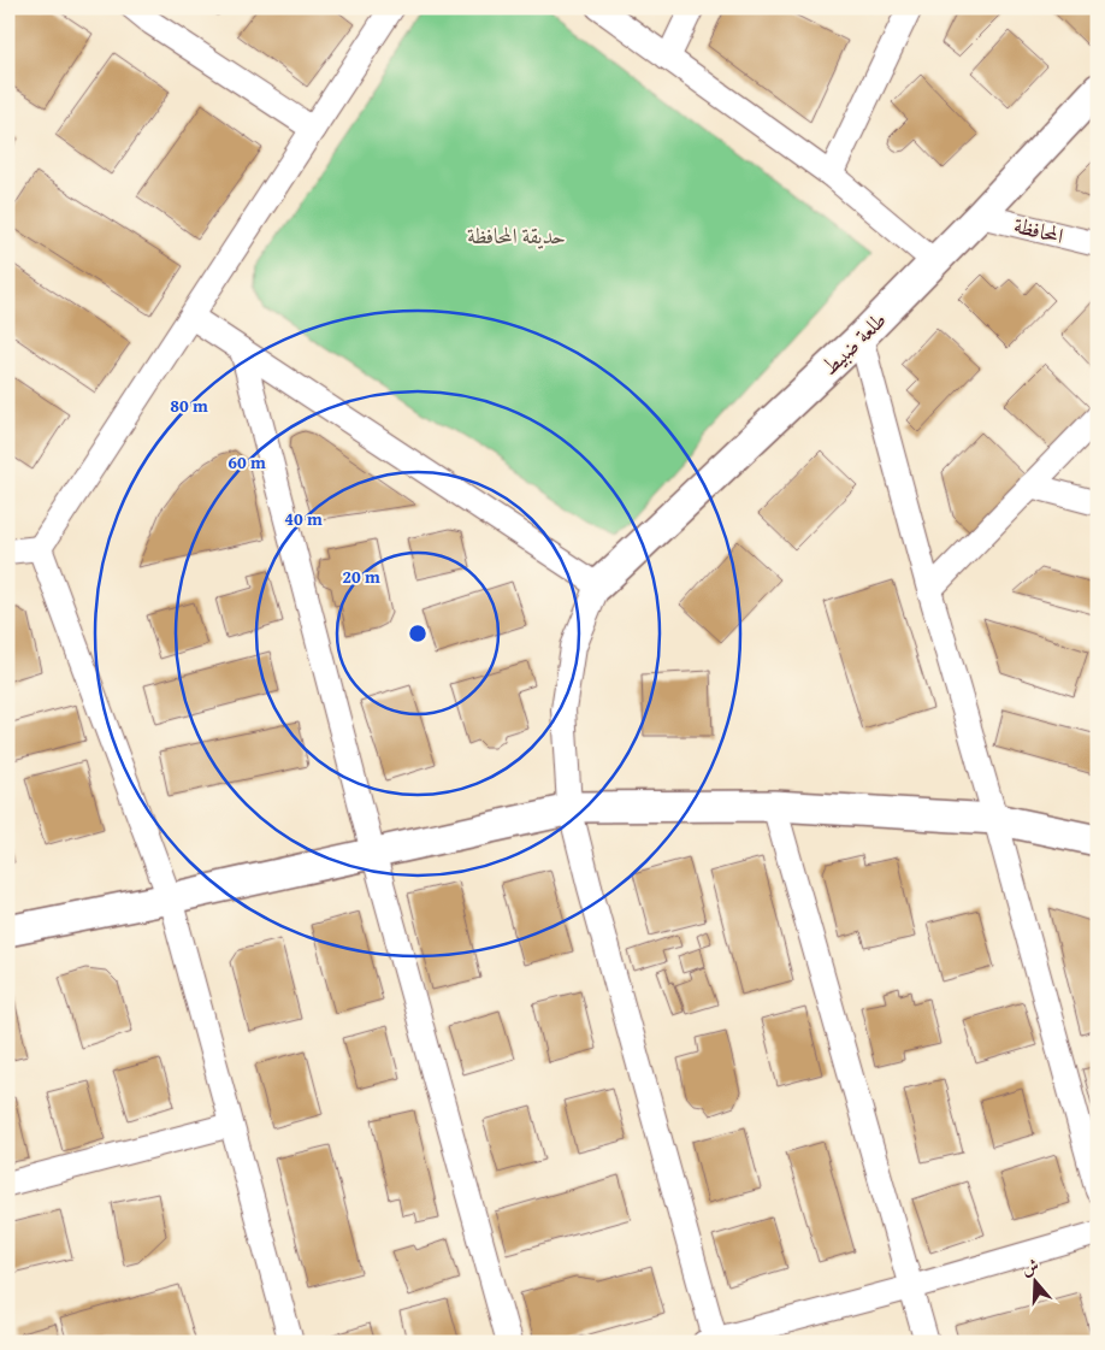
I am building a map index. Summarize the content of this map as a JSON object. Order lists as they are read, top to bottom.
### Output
{
  "streets": {
    "street": ["المحافظة", "طلعة ضبيط"]
  },
  "crossings": [
    ["المحافظة", "طلعة ضبيط"]
  ],
  "parks": ["حديقة المحافظة"],
  "north": "top",
  "rings": [
    "80 m",
    "60 m",
    "40 m",
    "20 m"
  ]
}
